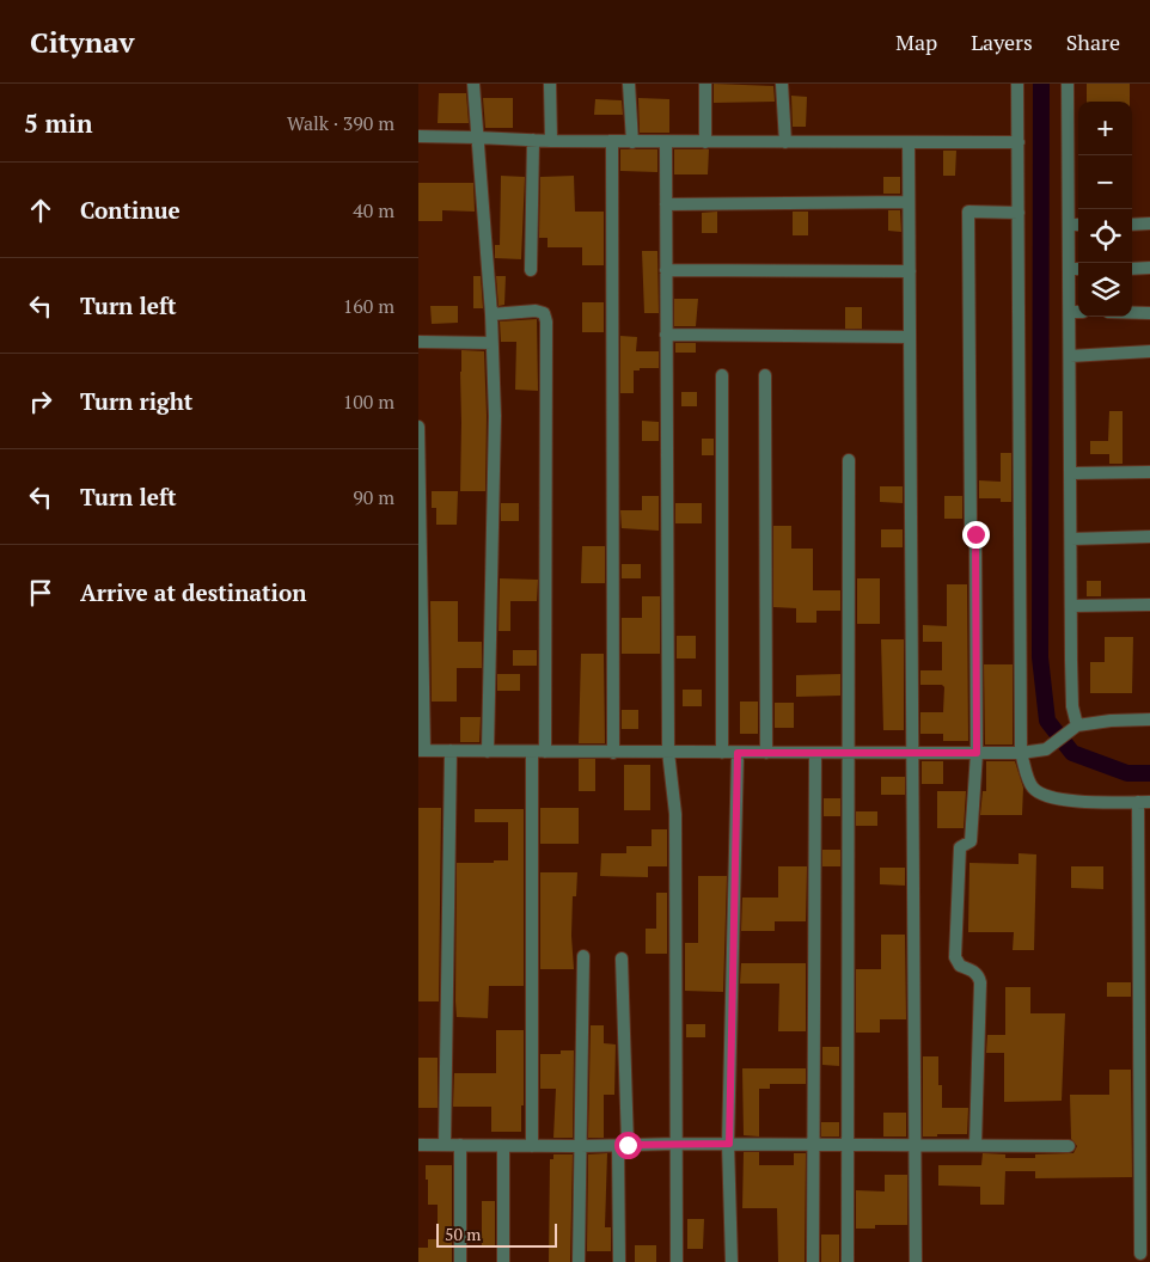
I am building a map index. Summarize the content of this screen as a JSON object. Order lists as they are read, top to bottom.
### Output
{
  "scale_bar": "50 m",
  "page": {
    "header": "Citynav",
    "nav": ["Map", "Layers", "Share"],
    "heading": ["5 min", "Walk · 390 m"],
    "map_buttons": ["+", "−"],
    "list": [
      ["Continue", "40 m"],
      ["Turn left", "160 m"],
      ["Turn right", "100 m"],
      ["Turn left", "90 m"],
      "Arrive at destination"
    ],
    "scale": "50 m"
  }
}
